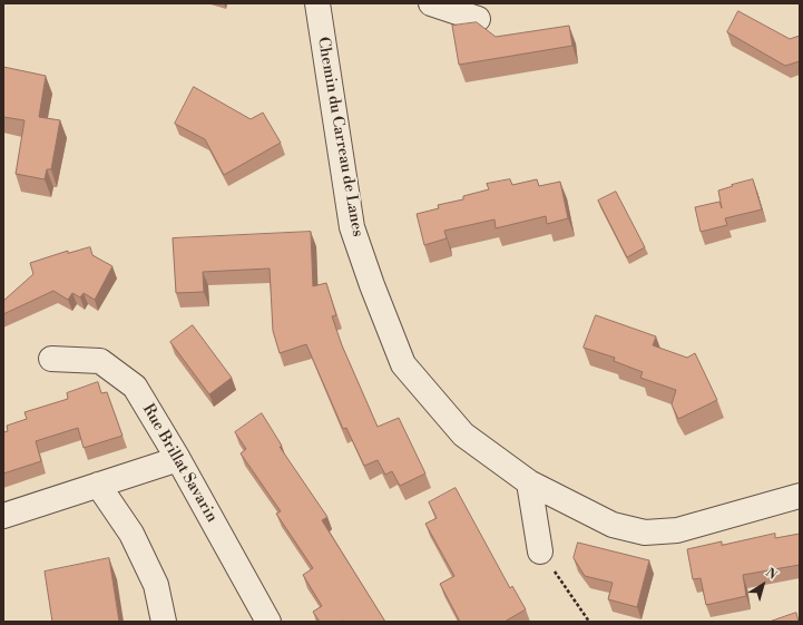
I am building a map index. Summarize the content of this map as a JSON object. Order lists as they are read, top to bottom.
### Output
{
  "streets": {
    "street": ["Chemin du Carreau de Lanes", "Rue Brillat Savarin"]
  },
  "north": "top right"
}
